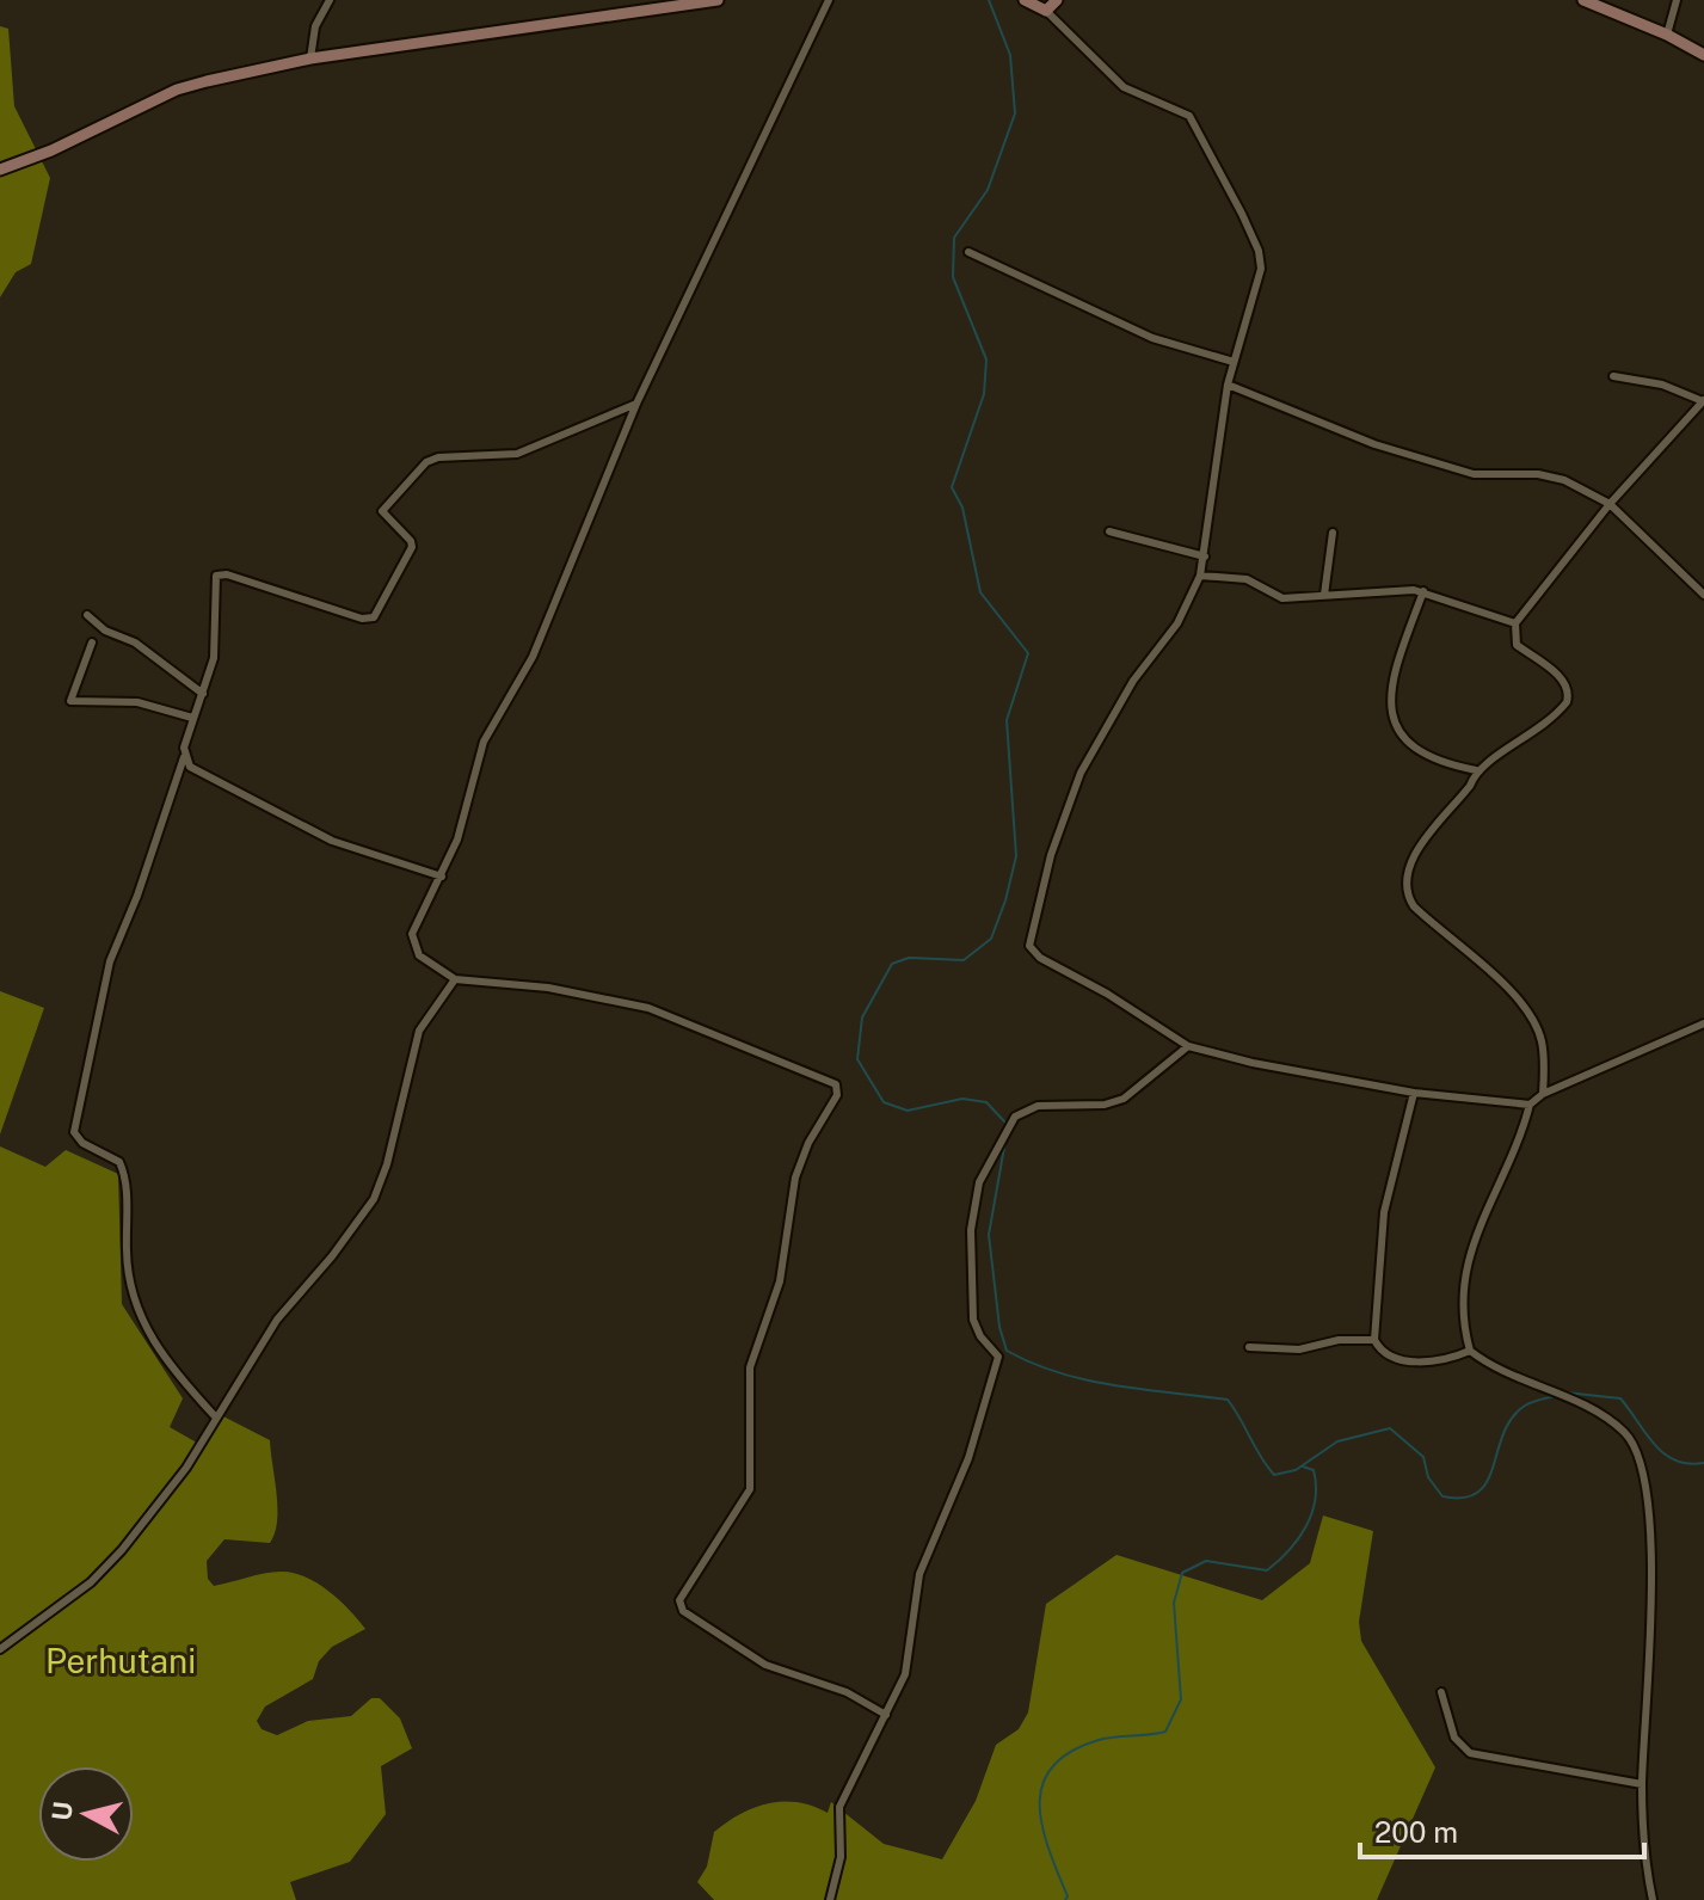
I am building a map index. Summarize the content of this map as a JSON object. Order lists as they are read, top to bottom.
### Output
{
  "parks": ["Perhutani"],
  "scale_bar": "200 m",
  "north": "left"
}
